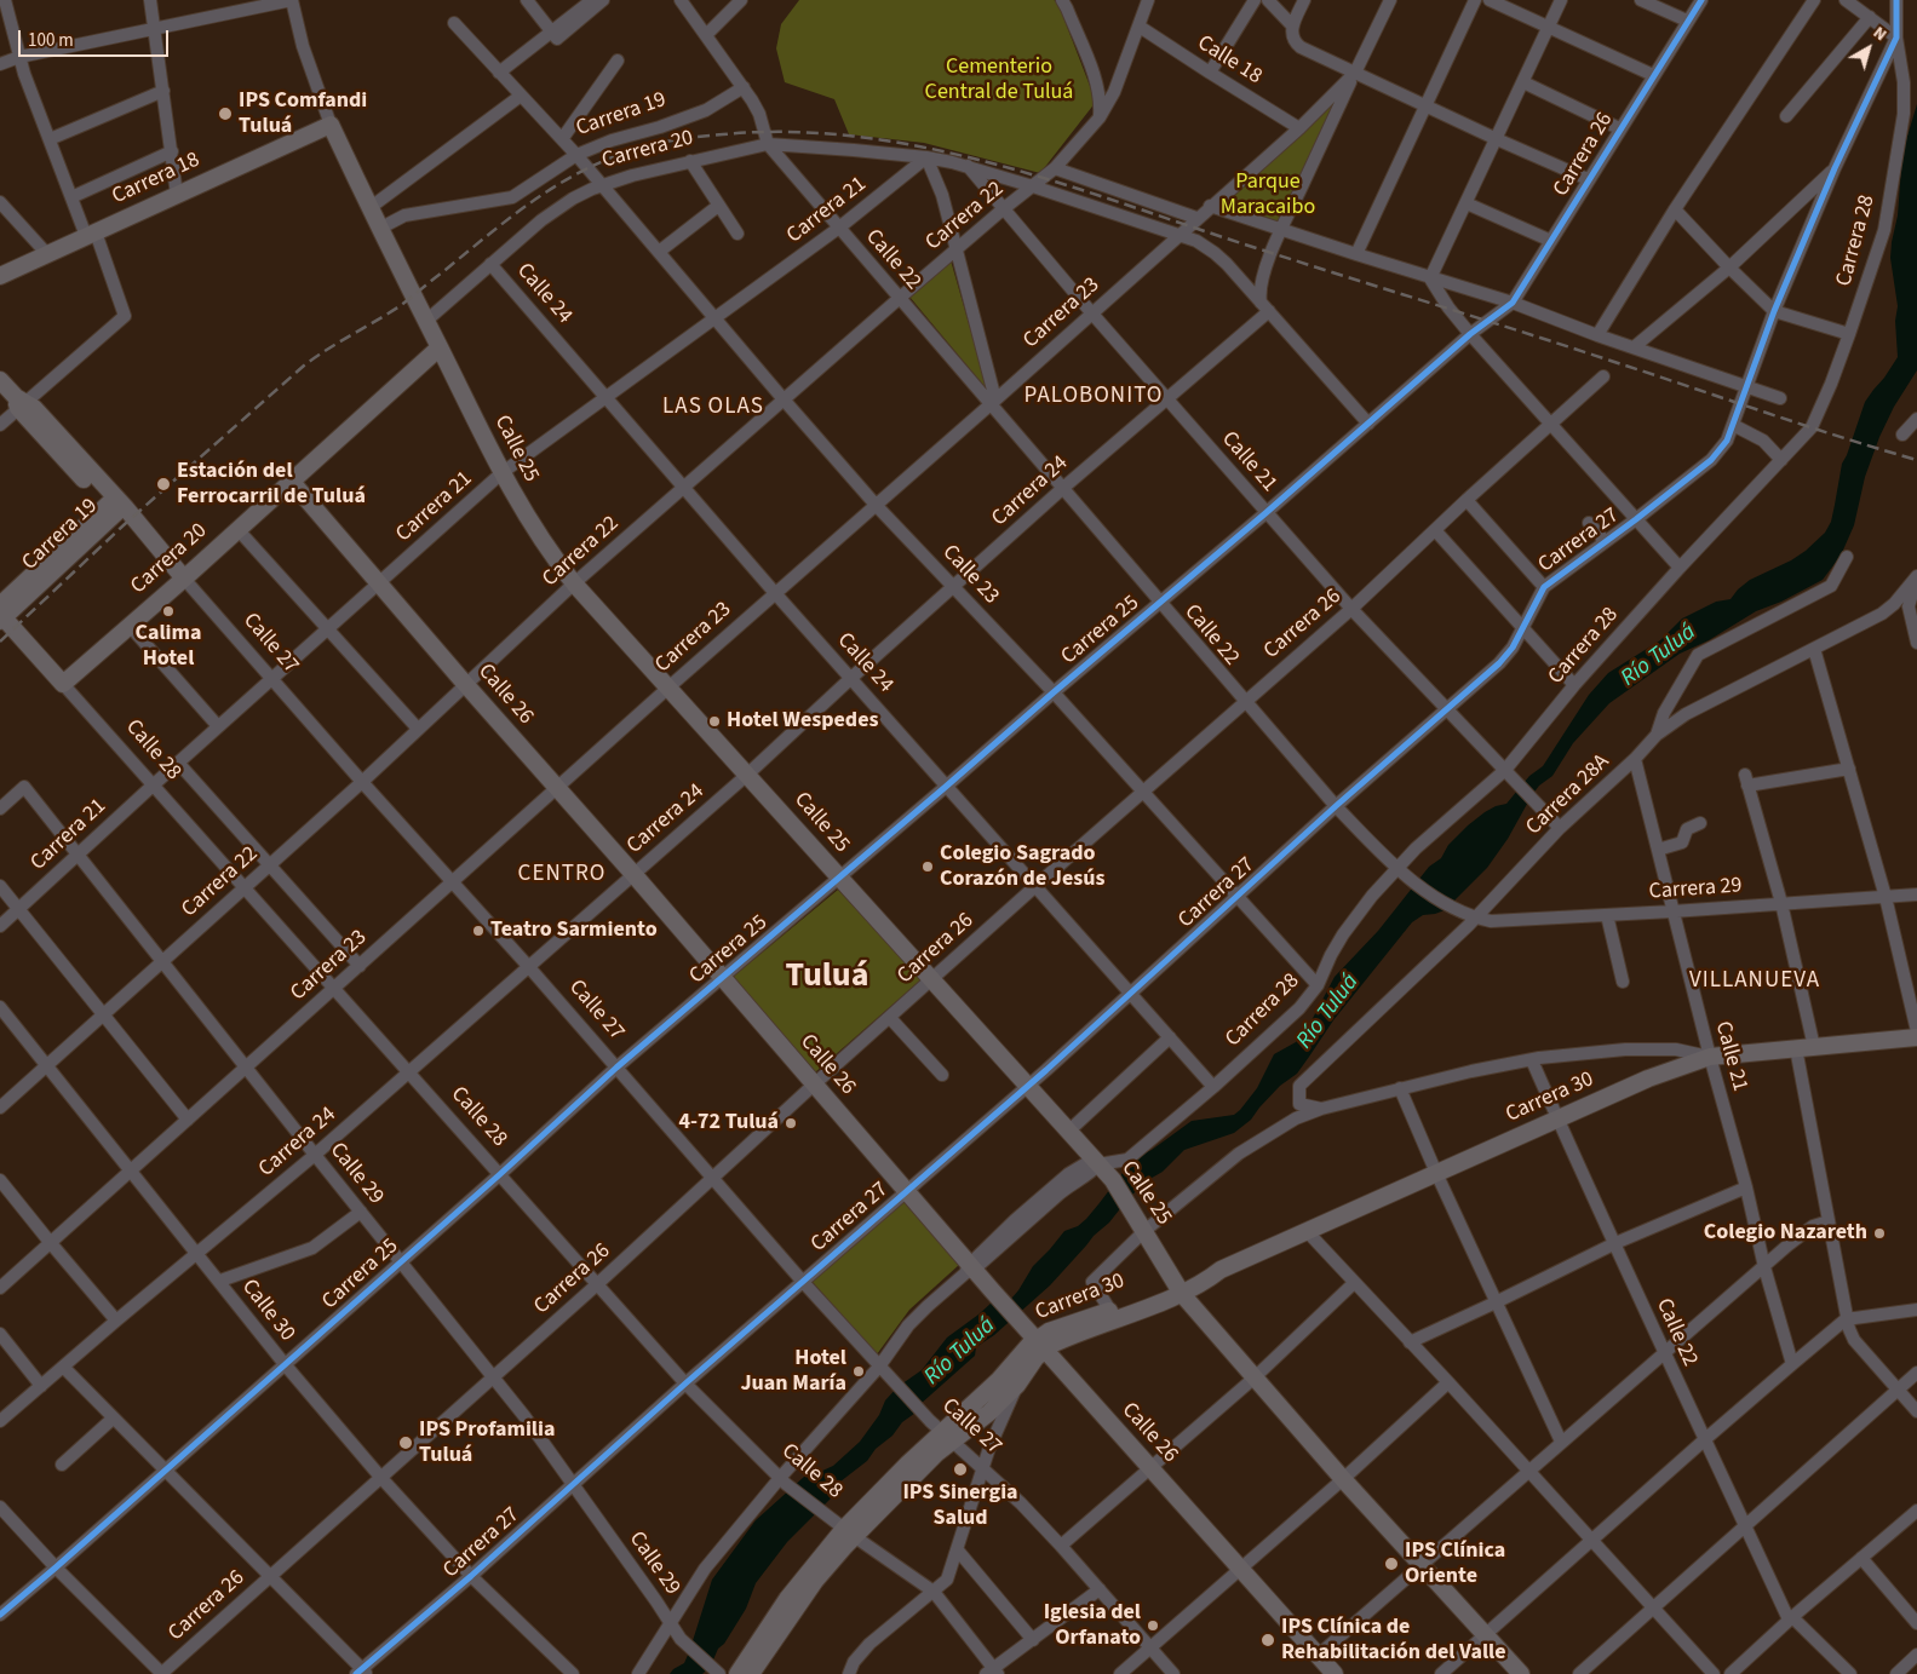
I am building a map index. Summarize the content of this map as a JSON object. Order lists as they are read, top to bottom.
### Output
{
  "streets": {
    "main road": [
      "Carrera 19",
      "Carrera 20",
      "Carrera 18",
      "Calle 25",
      "Calle 27",
      "Calle 26",
      "Calle 28",
      "Carrera 30"
    ],
    "street": [
      "Calle 18",
      "Carrera 26",
      "Carrera 21",
      "Carrera 22",
      "Carrera 28",
      "Calle 22",
      "Calle 24",
      "Carrera 23",
      "Calle 21",
      "Carrera 24",
      "Carrera 27",
      "Calle 23",
      "Carrera 25",
      "Carrera 28A",
      "Carrera 29",
      "Calle 29",
      "Calle 30"
    ]
  },
  "crossings": [
    ["Calle 18", "Carrera 22"],
    ["Calle 18", "Carrera 23"],
    ["Carrera 19", "Calle 22"],
    ["Carrera 19", "Calle 25"],
    ["Carrera 19", "Calle 23"],
    ["Carrera 19", "Calle 27"],
    ["Carrera 19", "Calle 28"],
    ["Carrera 20", "Carrera 21"],
    ["Carrera 20", "Carrera 22"],
    ["Carrera 20", "Calle 22"],
    ["Carrera 20", "Calle 24"],
    ["Carrera 20", "Carrera 23"],
    ["Carrera 20", "Calle 25"],
    ["Carrera 20", "Calle 21"],
    ["Carrera 20", "Carrera 24"],
    ["Carrera 20", "Calle 23"],
    ["Carrera 20", "Carrera 25"],
    ["Carrera 20", "Calle 27"],
    ["Carrera 20", "Calle 26"],
    ["Carrera 20", "Calle 28"],
    ["Carrera 26", "Calle 22"],
    ["Carrera 26", "Calle 24"],
    ["Carrera 26", "Calle 25"],
    ["Carrera 26", "Calle 21"],
    ["Carrera 26", "Calle 23"],
    ["Carrera 26", "Carrera 25"],
    ["Carrera 26", "Calle 27"],
    ["Carrera 26", "Calle 26"],
    ["Carrera 26", "Calle 28"],
    ["Carrera 26", "Calle 29"],
    ["Carrera 26", "Calle 30"],
    ["Carrera 18", "Calle 25"],
    ["Carrera 21", "Calle 22"],
    ["Carrera 21", "Calle 24"],
    ["Carrera 21", "Calle 25"],
    ["Carrera 21", "Calle 23"],
    ["Carrera 21", "Calle 27"],
    ["Carrera 21", "Calle 26"],
    ["Carrera 21", "Calle 28"],
    ["Carrera 21", "Calle 29"],
    ["Carrera 22", "Calle 22"],
    ["Carrera 22", "Calle 24"],
    ["Carrera 22", "Calle 25"],
    ["Carrera 22", "Calle 21"],
    ["Carrera 22", "Calle 23"],
    ["Carrera 22", "Calle 27"],
    ["Carrera 22", "Calle 26"],
    ["Carrera 22", "Calle 28"],
    ["Carrera 22", "Calle 29"],
    ["Carrera 22", "Calle 30"],
    ["Carrera 28", "Calle 22"],
    ["Carrera 28", "Calle 24"],
    ["Carrera 28", "Calle 25"],
    ["Carrera 28", "Calle 21"],
    ["Carrera 28", "Carrera 27"],
    ["Carrera 28", "Calle 23"],
    ["Carrera 28", "Calle 27"],
    ["Carrera 28", "Calle 26"],
    ["Carrera 28", "Calle 28"],
    ["Carrera 28", "Calle 29"],
    ["Calle 22", "Carrera 23"],
    ["Calle 22", "Carrera 24"],
    ["Calle 22", "Carrera 27"],
    ["Calle 22", "Carrera 25"],
    ["Calle 22", "Carrera 28A"],
    ["Calle 22", "Carrera 29"],
    ["Calle 22", "Carrera 30"],
    ["Calle 24", "Carrera 23"],
    ["Calle 24", "Carrera 24"],
    ["Calle 24", "Carrera 27"],
    ["Calle 24", "Carrera 25"],
    ["Carrera 23", "Calle 25"],
    ["Carrera 23", "Calle 21"],
    ["Carrera 23", "Calle 23"],
    ["Carrera 23", "Calle 27"],
    ["Carrera 23", "Calle 26"],
    ["Carrera 23", "Calle 28"],
    ["Carrera 23", "Calle 29"],
    ["Carrera 23", "Calle 30"],
    ["Calle 25", "Carrera 24"],
    ["Calle 25", "Carrera 27"],
    ["Calle 25", "Carrera 25"],
    ["Calle 25", "Carrera 30"],
    ["Calle 21", "Carrera 24"],
    ["Calle 21", "Carrera 27"],
    ["Calle 21", "Carrera 25"],
    ["Calle 21", "Carrera 28A"],
    ["Calle 21", "Carrera 29"],
    ["Calle 21", "Carrera 30"],
    ["Carrera 24", "Calle 23"],
    ["Carrera 24", "Calle 27"],
    ["Carrera 24", "Calle 26"],
    ["Carrera 24", "Calle 28"],
    ["Carrera 24", "Calle 29"],
    ["Carrera 24", "Calle 30"],
    ["Carrera 27", "Calle 23"],
    ["Carrera 27", "Calle 27"],
    ["Carrera 27", "Calle 26"],
    ["Carrera 27", "Calle 28"],
    ["Carrera 27", "Calle 29"],
    ["Carrera 27", "Calle 30"],
    ["Calle 23", "Carrera 25"],
    ["Carrera 25", "Calle 27"],
    ["Carrera 25", "Calle 26"],
    ["Carrera 25", "Calle 28"],
    ["Carrera 25", "Calle 29"],
    ["Carrera 25", "Calle 30"],
    ["Calle 27", "Carrera 30"],
    ["Calle 26", "Carrera 30"],
    ["Calle 28", "Carrera 30"],
    ["Carrera 28A", "Carrera 29"]
  ],
  "districts": [
    "PALOBONITO",
    "LAS OLAS",
    "CENTRO",
    "Tuluá",
    "VILLANUEVA"
  ],
  "water": ["Río Tuluá"],
  "parks": ["Cementerio Central de Tuluá", "Parque Maracaibo"],
  "places": [
    "IPS Comfandi Tuluá",
    "Estación del Ferrocarril de Tuluá",
    "Calima Hotel",
    "Hotel Wespedes",
    "Colegio Sagrado Corazón de Jesús",
    "Teatro Sarmiento",
    "4-72 Tuluá",
    "Colegio Nazareth",
    "Hotel Juan María",
    "IPS Profamilia Tuluá",
    "IPS Sinergia Salud",
    "IPS Clínica Oriente",
    "Iglesia del Orfanato",
    "IPS Clínica de Rehabilitación del Valle"
  ],
  "scale_bar": "100 m",
  "north": "top right"
}
